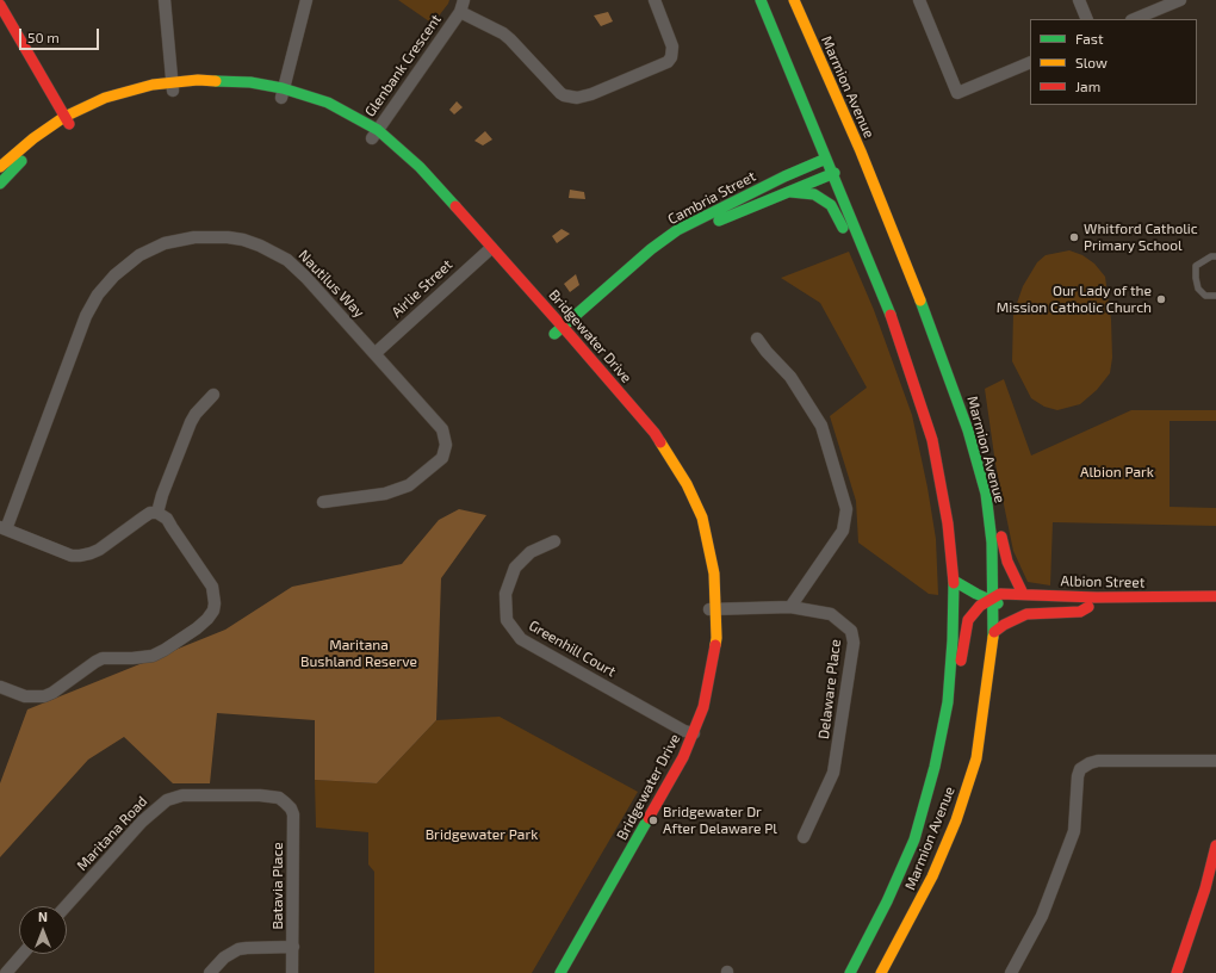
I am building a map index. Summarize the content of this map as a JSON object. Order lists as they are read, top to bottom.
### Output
{
  "streets": {
    "main road": [
      "Marmion Avenue",
      "Cambria Street",
      "Bridgewater Drive",
      "Albion Street"
    ],
    "street": [
      "Glenbank Crescent",
      "Nautilus Way",
      "Airlie Street",
      "Greenhill Court",
      "Delaware Place",
      "Maritana Road",
      "Batavia Place"
    ]
  },
  "crossings": [
    ["Glenbank Crescent", "Bridgewater Drive"],
    ["Marmion Avenue", "Cambria Street"],
    ["Marmion Avenue", "Albion Street"],
    ["Cambria Street", "Bridgewater Drive"],
    ["Nautilus Way", "Airlie Street"],
    ["Airlie Street", "Bridgewater Drive"],
    ["Bridgewater Drive", "Greenhill Court"],
    ["Bridgewater Drive", "Delaware Place"],
    ["Maritana Road", "Batavia Place"]
  ],
  "parks": ["Albion Park", "Maritana Bushland Reserve", "Bridgewater Park"],
  "places": ["Whitford Catholic Primary School", "Our Lady of the Mission Catholic Church", "Bridgewater Dr After Delaware Pl"],
  "legend": ["Fast", "Slow", "Jam"],
  "scale_bar": "50 m",
  "north": "top"
}
